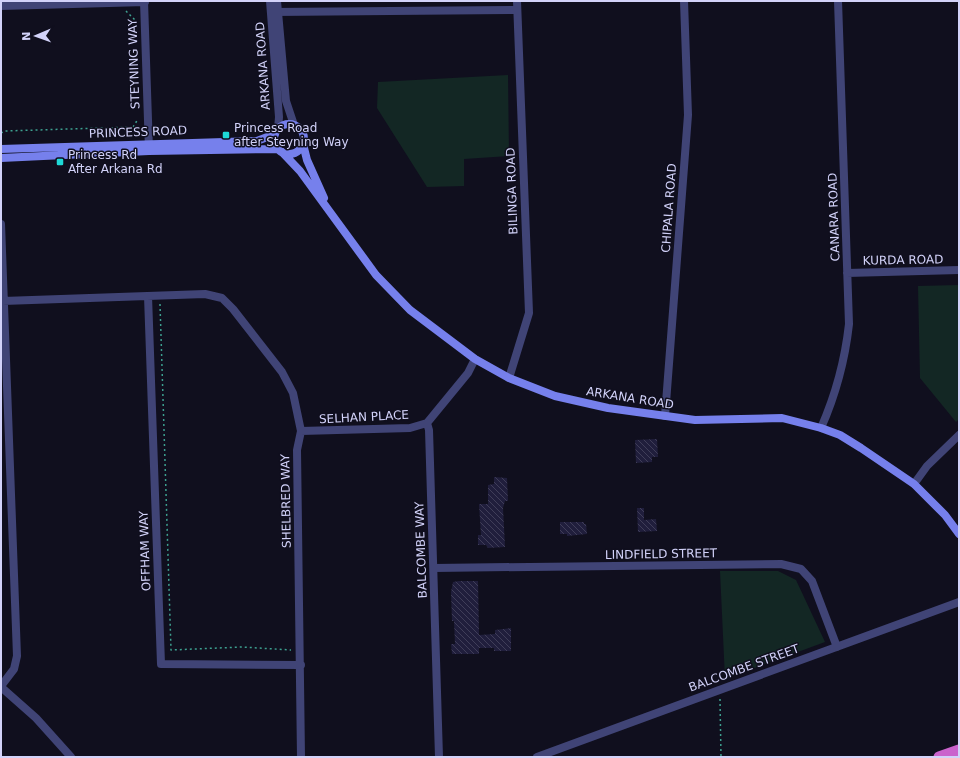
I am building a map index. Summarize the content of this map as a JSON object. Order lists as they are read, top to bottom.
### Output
{
  "streets": {
    "main road": ["ARKANA ROAD", "PRINCESS ROAD"],
    "street": [
      "STEYNING WAY",
      "BILINGA ROAD",
      "CHIPALA ROAD",
      "CANARA ROAD",
      "KURDA ROAD",
      "SELHAN PLACE",
      "SHELBRED WAY",
      "BALCOMBE WAY",
      "OFFHAM WAY",
      "LINDFIELD STREET",
      "BALCOMBE STREET"
    ]
  },
  "crossings": [
    ["STEYNING WAY", "PRINCESS ROAD"],
    ["ARKANA ROAD", "PRINCESS ROAD"],
    ["ARKANA ROAD", "BILINGA ROAD"],
    ["ARKANA ROAD", "CHIPALA ROAD"],
    ["ARKANA ROAD", "CANARA ROAD"],
    ["CANARA ROAD", "KURDA ROAD"],
    ["SELHAN PLACE", "SHELBRED WAY"],
    ["SELHAN PLACE", "BALCOMBE WAY"],
    ["SHELBRED WAY", "OFFHAM WAY"],
    ["BALCOMBE WAY", "LINDFIELD STREET"],
    ["LINDFIELD STREET", "BALCOMBE STREET"]
  ],
  "places": {
    "transit": ["Princess Road after Steyning Way", "Princess Rd After Arkana Rd"]
  },
  "north": "left"
}
